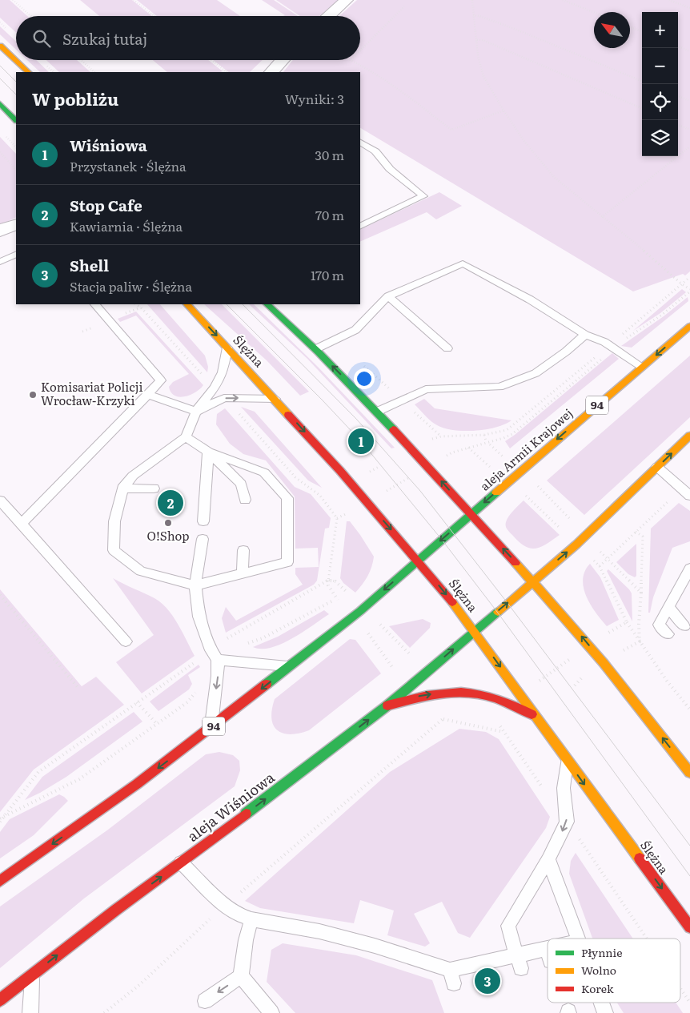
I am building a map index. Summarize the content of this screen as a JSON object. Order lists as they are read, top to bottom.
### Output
{
  "streets": {
    "main road": [
      "Ślężna",
      "94",
      "aleja Armii Krajowej",
      "aleja Wiśniowa"
    ]
  },
  "crossings": [
    ["Ślężna", "94"],
    ["Ślężna", "aleja Wiśniowa"],
    ["94", "aleja Armii Krajowej"]
  ],
  "one_way": ["aleja Armii Krajowej", "aleja Wiśniowa"],
  "places": ["Komisariat Policji Wrocław-Krzyki", "O!Shop"],
  "legend": ["Płynnie", "Wolno", "Korek"],
  "north": "top left",
  "page": {
    "map_buttons": ["+", "−"],
    "search": "Szukaj tutaj",
    "heading": ["W pobliżu", "Wyniki: 3"],
    "list": [
      {
        "mark": "1",
        "name": "Wiśniowa",
        "note": "Przystanek · Ślężna",
        "value": "30 m"
      },
      {
        "mark": "2",
        "name": "Stop Cafe",
        "note": "Kawiarnia · Ślężna",
        "value": "70 m"
      },
      {
        "mark": "3",
        "name": "Shell",
        "note": "Stacja paliw · Ślężna",
        "value": "170 m"
      }
    ],
    "pins": ["1", "2", "3"]
  }
}
